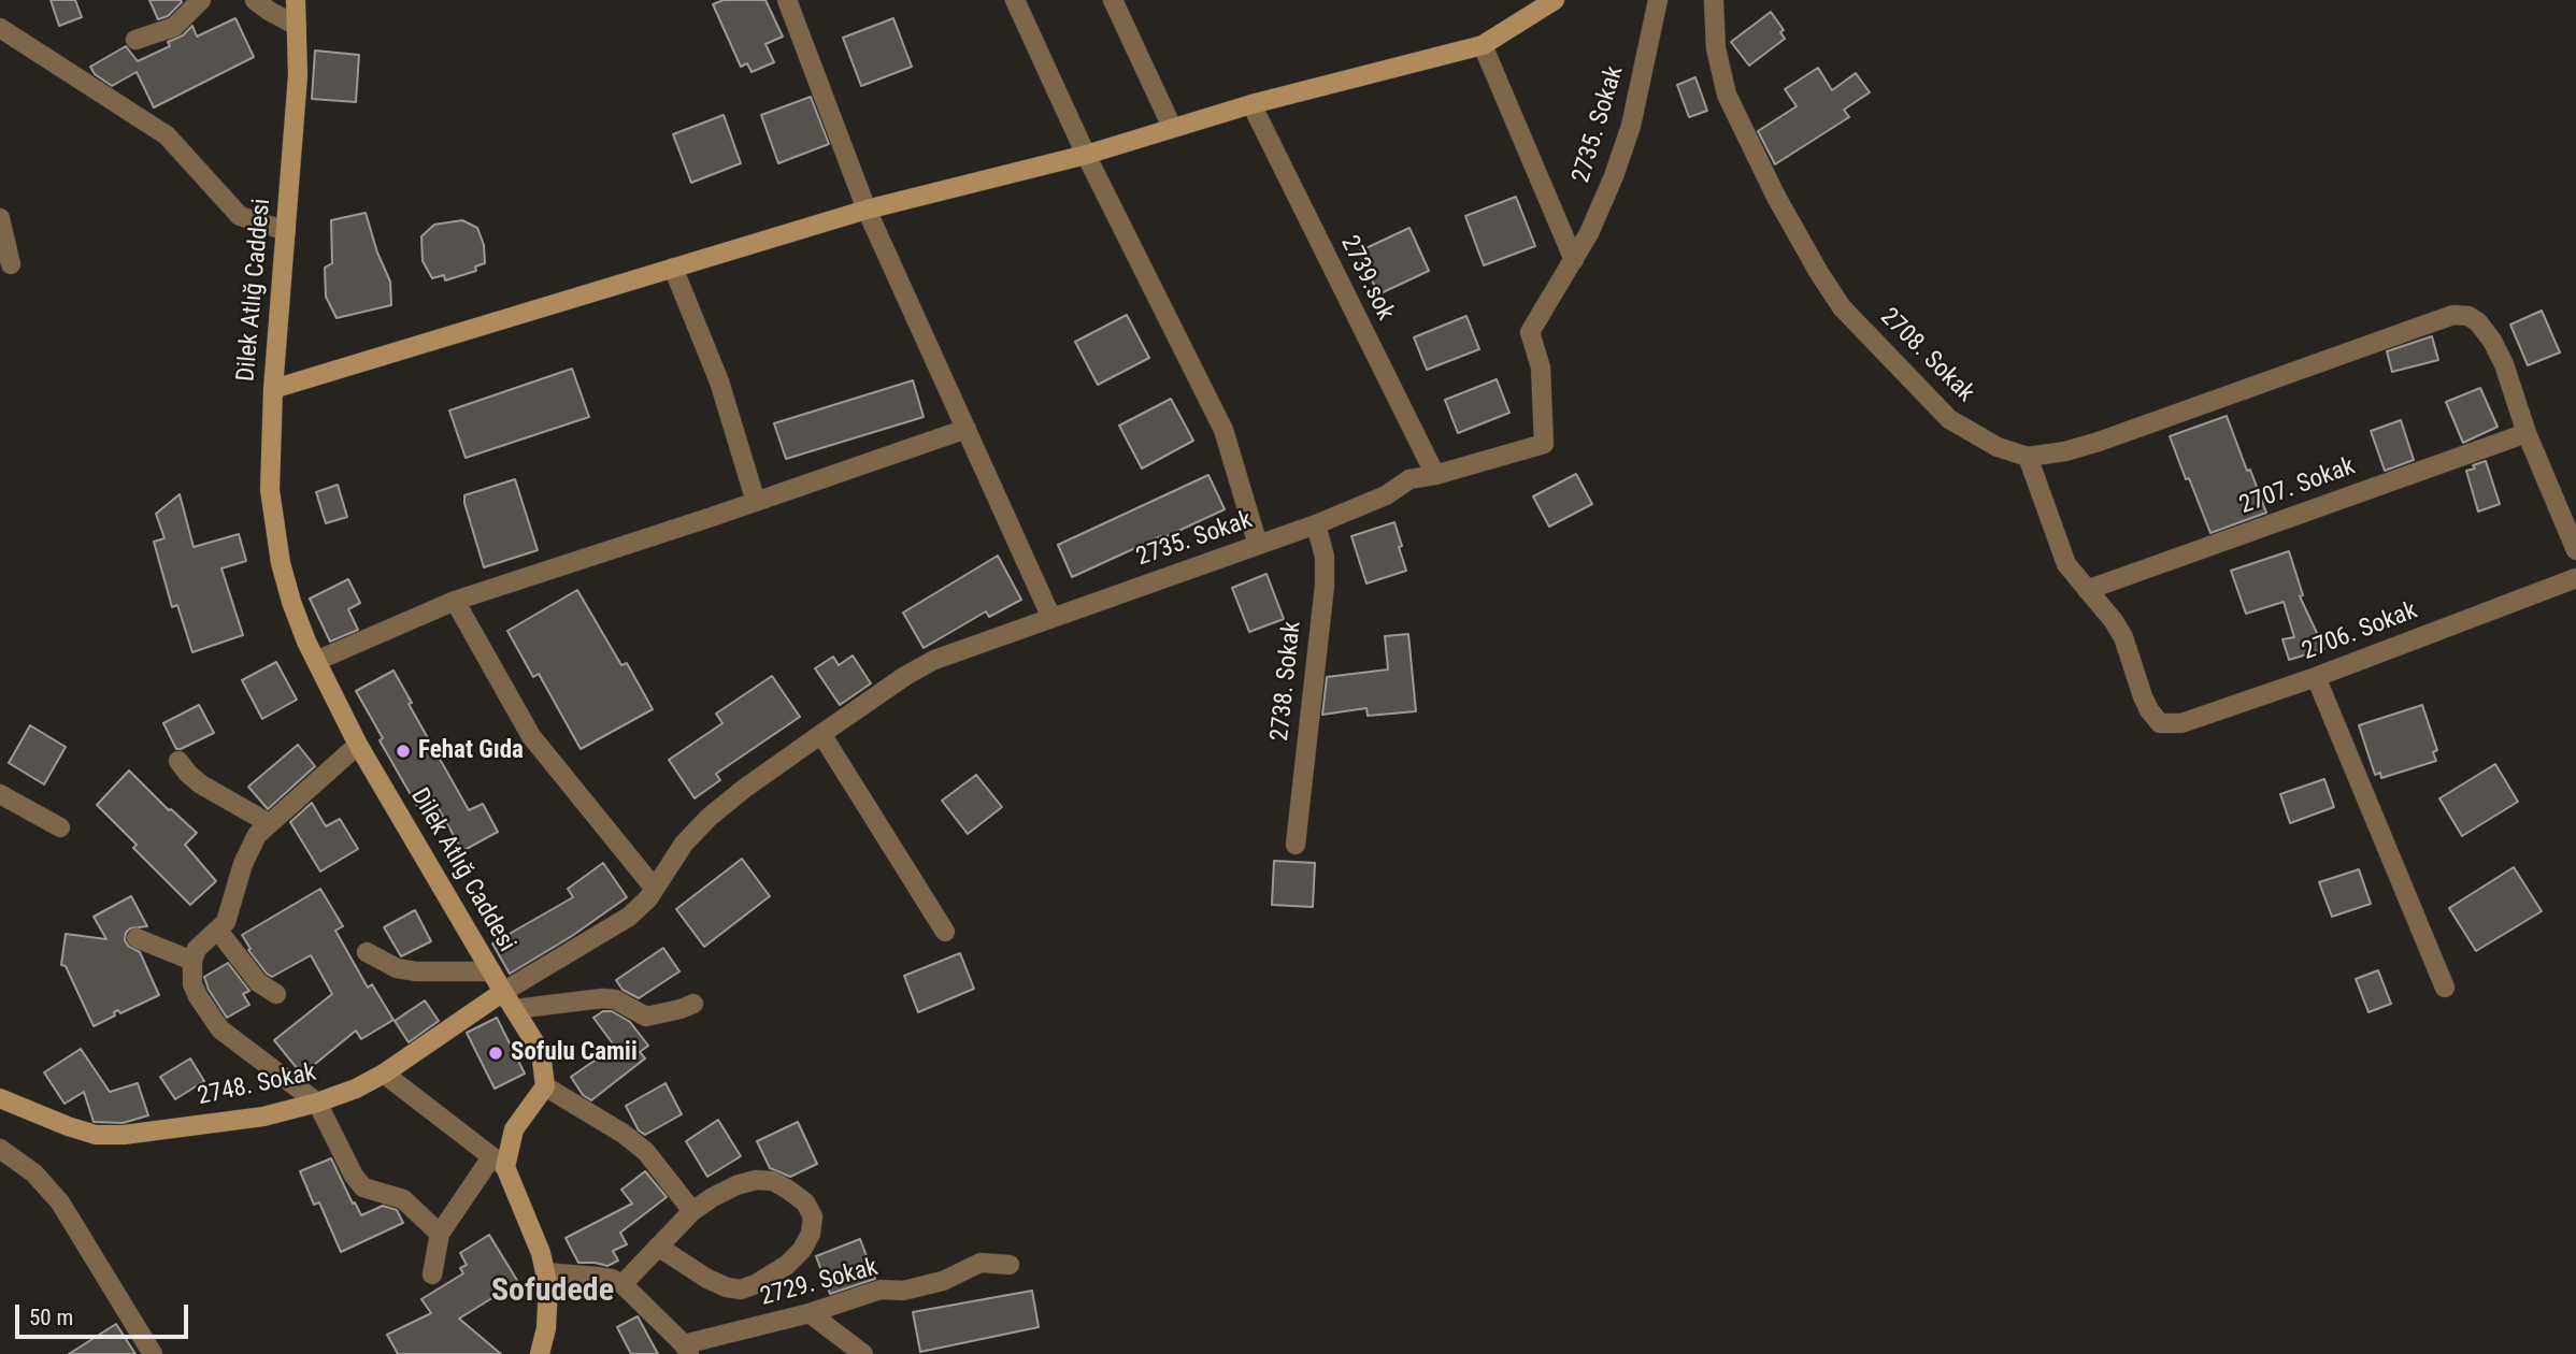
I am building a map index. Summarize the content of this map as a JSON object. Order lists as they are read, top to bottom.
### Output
{
  "streets": {
    "street": [
      "2735. Sokak",
      "2739.sok",
      "Dilek Atlığ Caddesi",
      "2708. Sokak",
      "2707. Sokak",
      "2706. Sokak",
      "2738. Sokak",
      "2748. Sokak",
      "2729. Sokak"
    ]
  },
  "crossings": [
    ["2735. Sokak", "2739.sok"],
    ["2735. Sokak", "Dilek Atlığ Caddesi"],
    ["2735. Sokak", "2738. Sokak"],
    ["2735. Sokak", "2748. Sokak"],
    ["Dilek Atlığ Caddesi", "2748. Sokak"],
    ["2708. Sokak", "2707. Sokak"],
    ["2707. Sokak", "2706. Sokak"]
  ],
  "districts": ["Sofudede"],
  "places": ["Fehat Gıda", "Sofulu Camii"],
  "scale_bar": "50 m"
}
